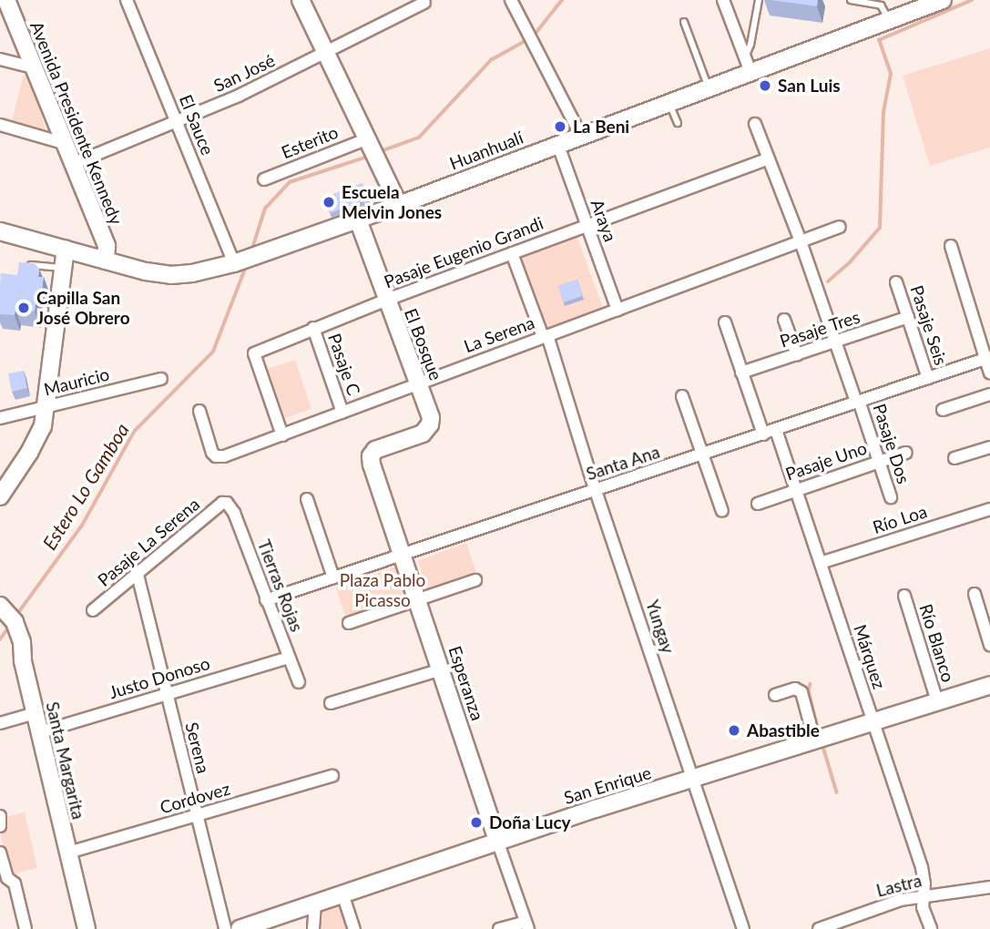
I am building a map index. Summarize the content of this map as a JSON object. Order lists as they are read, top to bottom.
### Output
{
  "streets": {
    "street": [
      "San José",
      "Avenida Presidente Kennedy",
      "El Sauce",
      "Esterito",
      "Huanhualí",
      "Araya",
      "Pasaje Eugenio Grandi",
      "Pasaje Seis",
      "Pasaje Tres",
      "La Serena",
      "El Bosque",
      "Pasaje C",
      "Mauricio",
      "Pasaje Dos",
      "Pasaje Uno",
      "Santa Ana",
      "Río Loa",
      "Pasaje La Serena",
      "Tierras Rojas",
      "Yungay",
      "Río Blanco",
      "Márquez",
      "Justo Donoso",
      "Esperanza",
      "Serena",
      "Santa Margarita",
      "San Enrique",
      "Cordovez",
      "Lastra"
    ]
  },
  "crossings": [
    ["San José", "Avenida Presidente Kennedy"],
    ["San José", "El Sauce"],
    ["Avenida Presidente Kennedy", "Huanhualí"],
    ["El Sauce", "Huanhualí"],
    ["Huanhualí", "Araya"],
    ["Huanhualí", "El Bosque"],
    ["Araya", "Pasaje Eugenio Grandi"],
    ["Araya", "La Serena"],
    ["Pasaje Eugenio Grandi", "La Serena"],
    ["Pasaje Eugenio Grandi", "El Bosque"],
    ["Pasaje Eugenio Grandi", "Pasaje C"],
    ["Pasaje Eugenio Grandi", "Yungay"],
    ["Pasaje Seis", "Pasaje Tres"],
    ["Pasaje Seis", "Santa Ana"],
    ["La Serena", "El Bosque"],
    ["La Serena", "Pasaje C"],
    ["La Serena", "Yungay"],
    ["El Bosque", "Esperanza"],
    ["Pasaje Dos", "Pasaje Uno"],
    ["Pasaje Dos", "Santa Ana"],
    ["Pasaje Uno", "Márquez"],
    ["Santa Ana", "Tierras Rojas"],
    ["Santa Ana", "Yungay"],
    ["Santa Ana", "Márquez"],
    ["Santa Ana", "Esperanza"],
    ["Río Loa", "Márquez"],
    ["Pasaje La Serena", "Tierras Rojas"],
    ["Pasaje La Serena", "Serena"],
    ["Tierras Rojas", "Justo Donoso"],
    ["Yungay", "San Enrique"],
    ["Río Blanco", "San Enrique"],
    ["Márquez", "San Enrique"],
    ["Márquez", "Lastra"],
    ["Justo Donoso", "Serena"],
    ["Justo Donoso", "Santa Margarita"],
    ["Esperanza", "San Enrique"],
    ["Serena", "Cordovez"],
    ["Santa Margarita", "Cordovez"]
  ],
  "water": ["Estero Lo Gamboa"],
  "parks": ["Plaza Pablo Picasso"],
  "places": [
    "San Luis",
    "La Beni",
    "Escuela Melvin Jones",
    "Capilla San José Obrero",
    "Abastible",
    "Doña Lucy"
  ]
}
